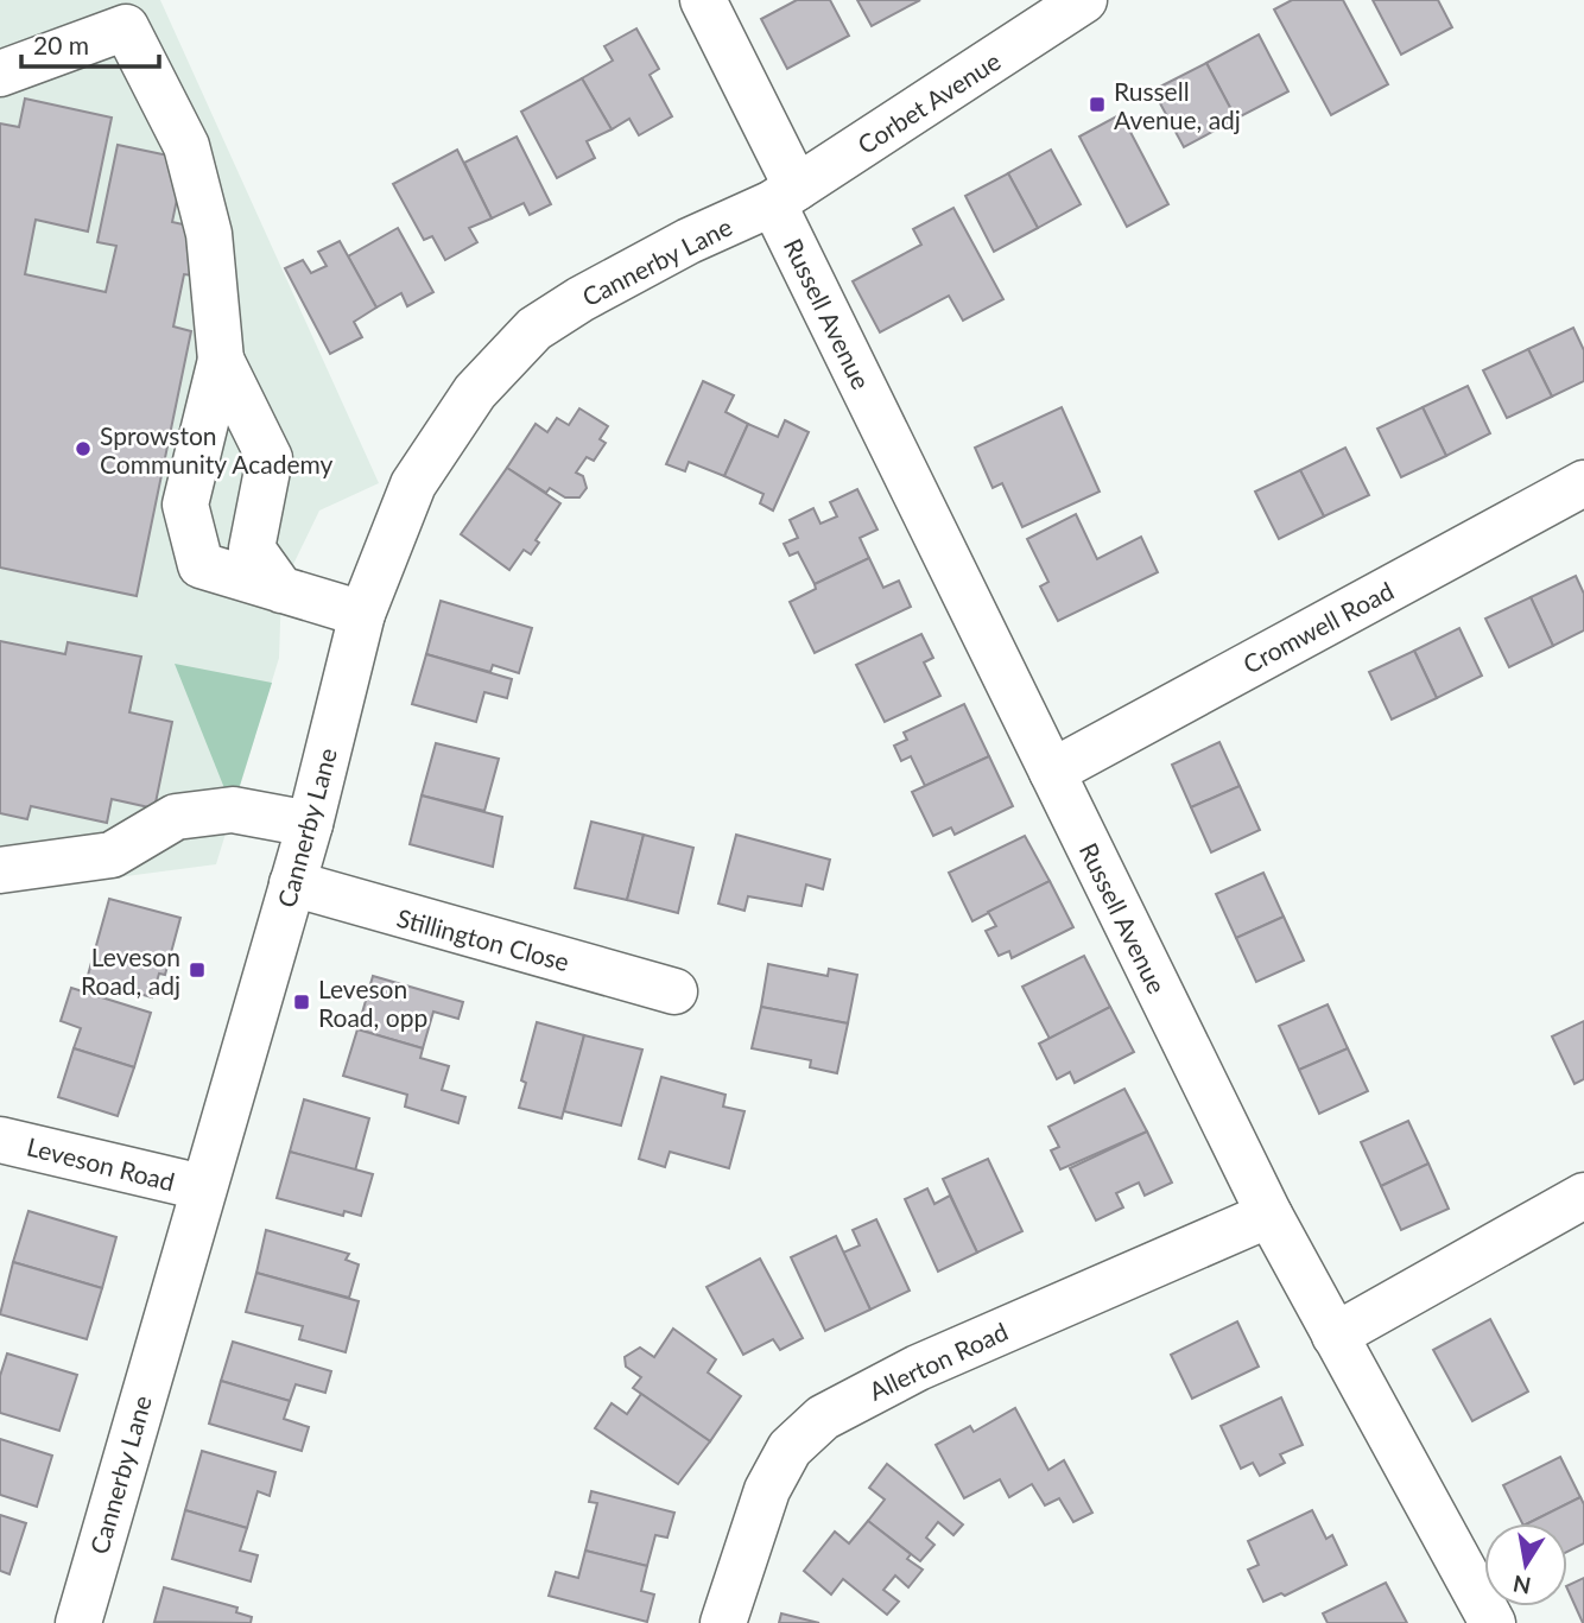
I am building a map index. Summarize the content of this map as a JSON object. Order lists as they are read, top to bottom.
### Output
{
  "streets": {
    "street": [
      "Corbet Avenue",
      "Cannerby Lane",
      "Russell Avenue",
      "Cromwell Road",
      "Stillington Close",
      "Leveson Road",
      "Allerton Road"
    ]
  },
  "crossings": [
    ["Corbet Avenue", "Cannerby Lane"],
    ["Corbet Avenue", "Russell Avenue"],
    ["Cannerby Lane", "Russell Avenue"],
    ["Cannerby Lane", "Stillington Close"],
    ["Cannerby Lane", "Leveson Road"],
    ["Russell Avenue", "Cromwell Road"],
    ["Russell Avenue", "Allerton Road"]
  ],
  "places": {
    "transit": ["Russell Avenue, adj", "Leveson Road, adj", "Leveson Road, opp"],
    "other": ["Sprowston Community Academy"]
  },
  "scale_bar": "20 m",
  "north": "bottom"
}
